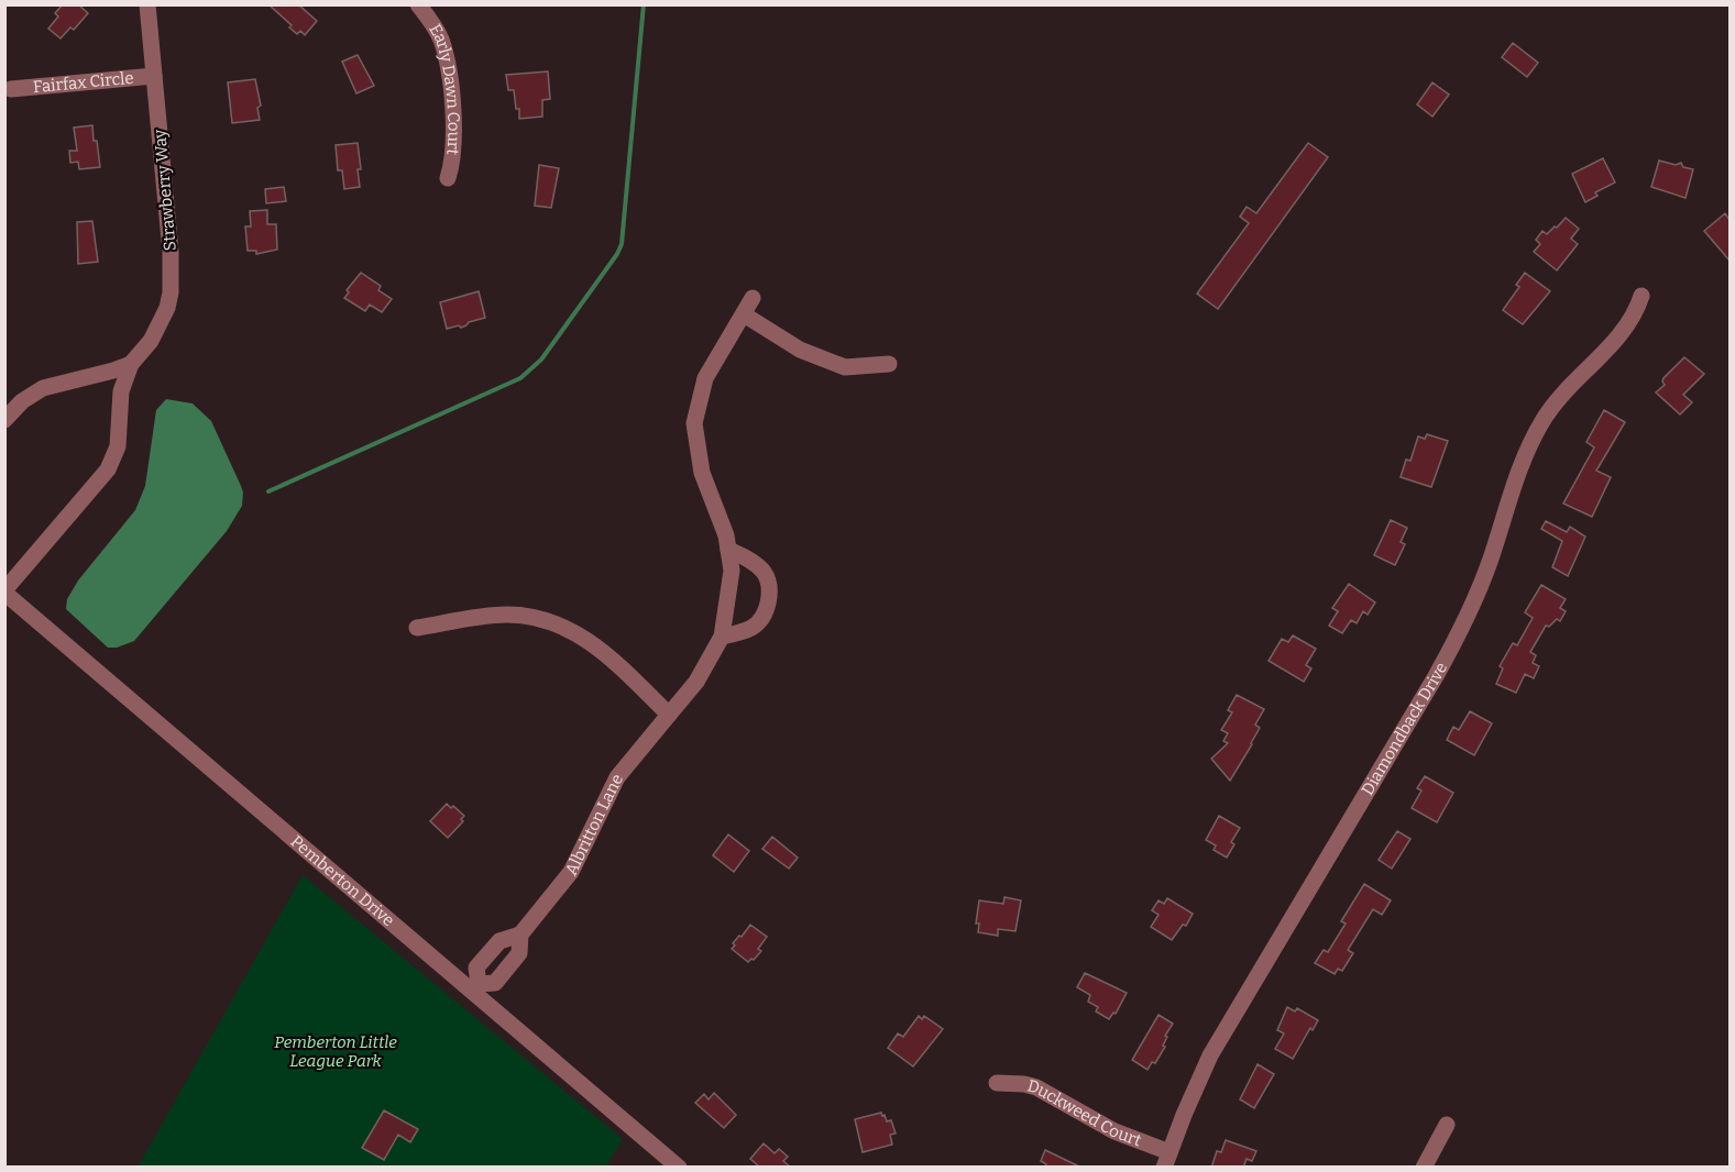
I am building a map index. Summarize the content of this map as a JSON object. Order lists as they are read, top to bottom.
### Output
{
  "streets": {
    "street": [
      "Fairfax Circle",
      "Early Dawn Court",
      "Strawberry Way",
      "Diamondback Drive",
      "Albritton Lane",
      "Pemberton Drive",
      "Duckweed Court"
    ]
  },
  "crossings": [
    ["Fairfax Circle", "Strawberry Way"],
    ["Strawberry Way", "Pemberton Drive"],
    ["Diamondback Drive", "Duckweed Court"]
  ],
  "parks": ["Pemberton Little League Park"]
}
